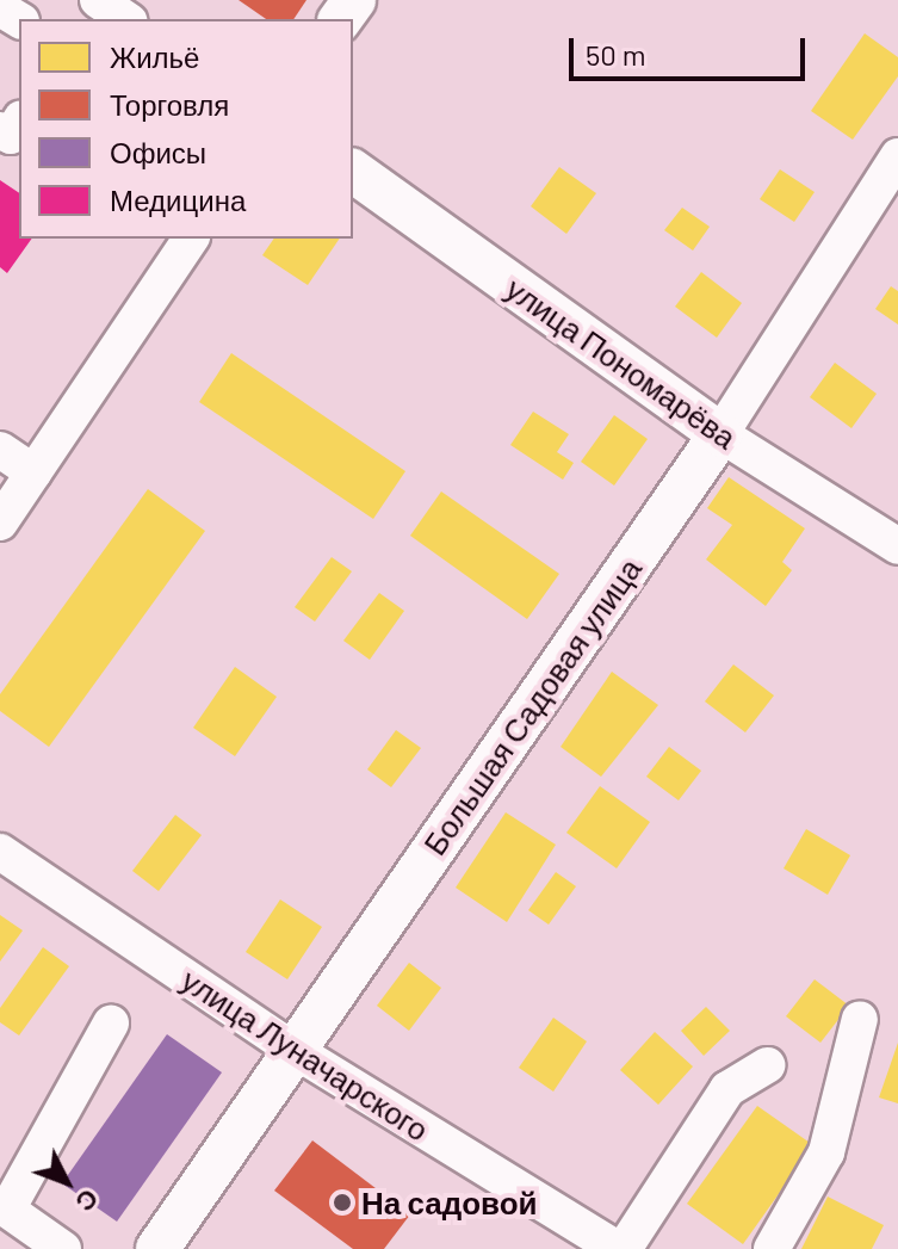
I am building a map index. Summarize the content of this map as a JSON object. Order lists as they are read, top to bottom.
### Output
{
  "streets": {
    "main road": ["улица Пономарёва", "Большая Садовая улица"],
    "street": ["улица Луначарского"]
  },
  "crossings": [
    ["улица Пономарёва", "Большая Садовая улица"],
    ["Большая Садовая улица", "улица Луначарского"]
  ],
  "places": ["На садовой"],
  "legend": [
    "Жильё",
    "Торговля",
    "Офисы",
    "Медицина"
  ],
  "scale_bar": "50 m",
  "north": "bottom right"
}
